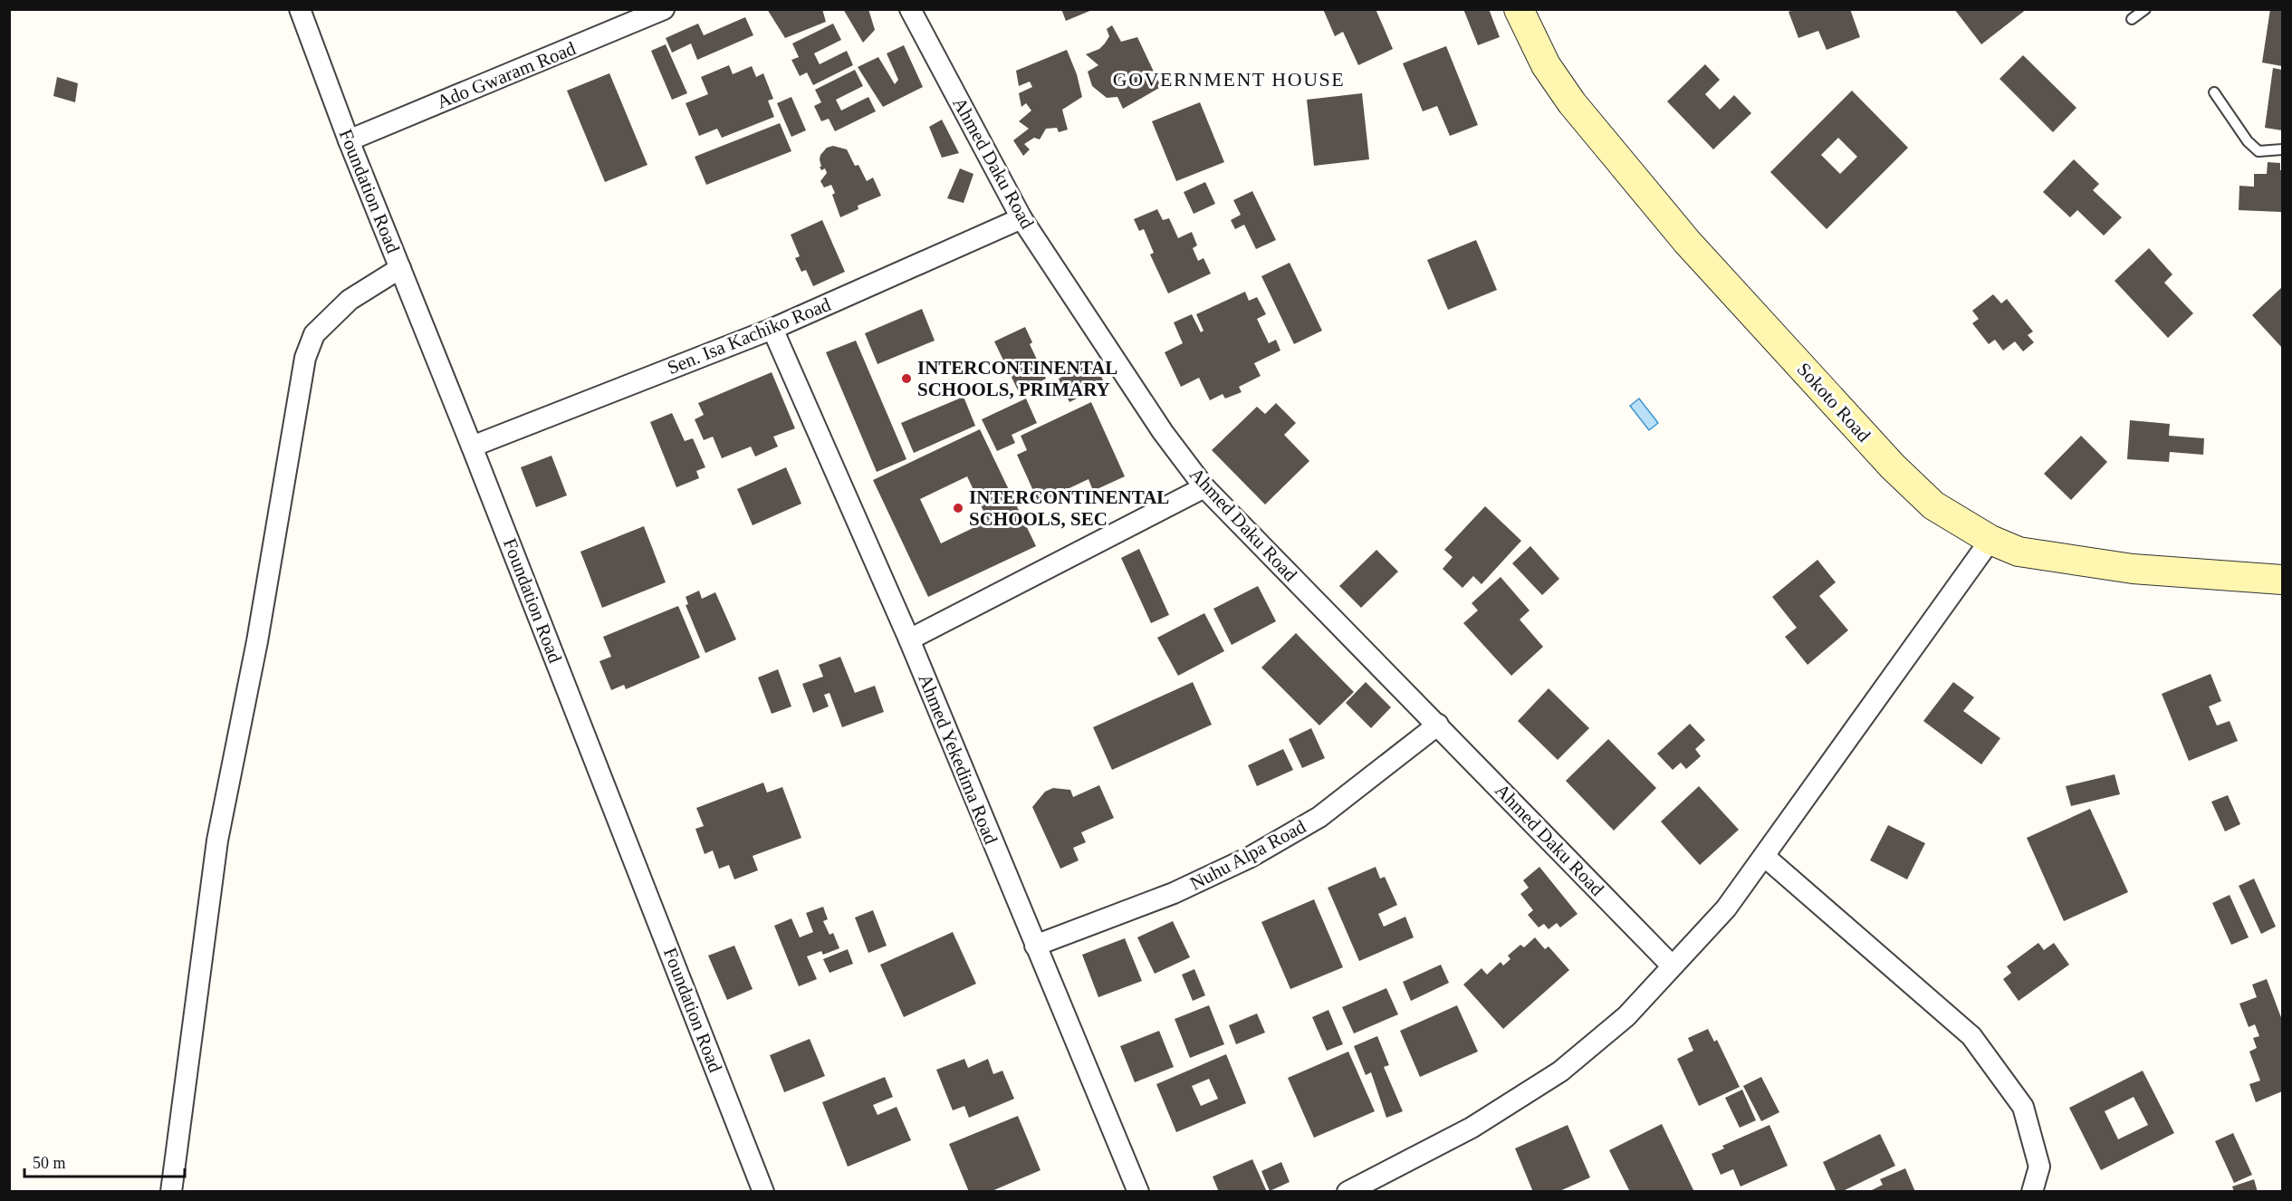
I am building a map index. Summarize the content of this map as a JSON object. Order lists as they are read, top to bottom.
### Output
{
  "streets": {
    "street": [
      "Ado Gwaram Road",
      "Ahmed Daku Road",
      "Foundation Road",
      "Sen. Isa Kachiko Road",
      "Sokoto Road",
      "Ahmed Yekedima Road",
      "Nuhu Alpa Road"
    ]
  },
  "crossings": [
    ["Ado Gwaram Road", "Foundation Road"],
    ["Ahmed Daku Road", "Sen. Isa Kachiko Road"],
    ["Ahmed Daku Road", "Nuhu Alpa Road"],
    ["Foundation Road", "Sen. Isa Kachiko Road"],
    ["Sen. Isa Kachiko Road", "Ahmed Yekedima Road"],
    ["Ahmed Yekedima Road", "Nuhu Alpa Road"]
  ],
  "districts": ["GOVERNMENT HOUSE"],
  "places": ["INTERCONTINENTAL SCHOOLS, PRIMARY", "INTERCONTINENTAL SCHOOLS, SEC"],
  "scale_bar": "50 m"
}
